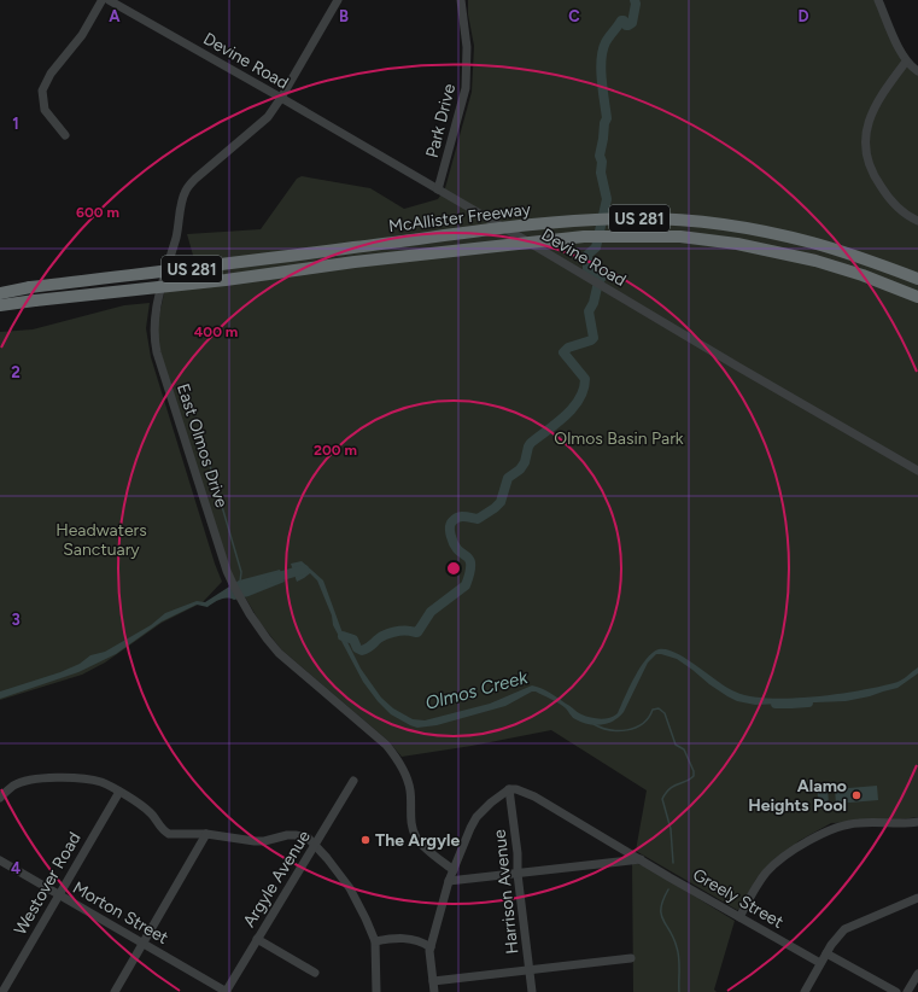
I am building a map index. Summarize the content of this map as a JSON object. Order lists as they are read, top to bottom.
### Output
{
  "streets": {
    "highway": ["McAllister Freeway", "US 281"],
    "street": [
      "Devine Road",
      "Park Drive",
      "East Olmos Drive",
      "Argyle Avenue",
      "Westover Road",
      "Harrison Avenue",
      "Greely Street",
      "Morton Street"
    ]
  },
  "crossings": [
    ["Devine Road", "Park Drive"],
    ["Devine Road", "East Olmos Drive"],
    ["Argyle Avenue", "Morton Street"],
    ["Westover Road", "Morton Street"],
    ["Harrison Avenue", "Greely Street"]
  ],
  "water": ["Olmos Creek"],
  "parks": ["Olmos Basin Park", "Headwaters Sanctuary"],
  "places": ["Alamo Heights Pool", "The Argyle"],
  "grid": {
    "columns": [
      "A",
      "B",
      "C",
      "D"
    ],
    "rows": [
      "1",
      "2",
      "3",
      "4"
    ]
  },
  "rings": ["600 m", "400 m", "200 m"]
}
